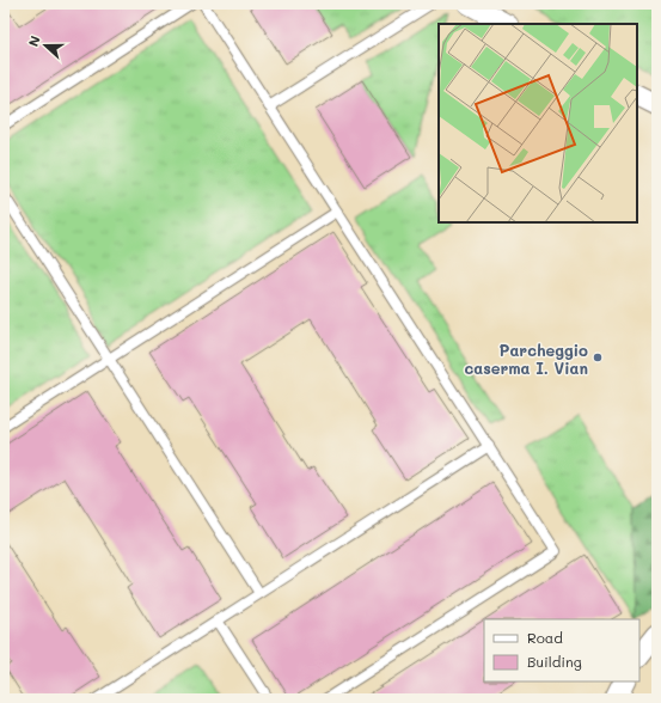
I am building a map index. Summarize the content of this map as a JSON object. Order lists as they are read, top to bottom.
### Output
{
  "places": ["Parcheggio caserma I. Vian"],
  "legend": ["Road", "Building"],
  "north": "left"
}
